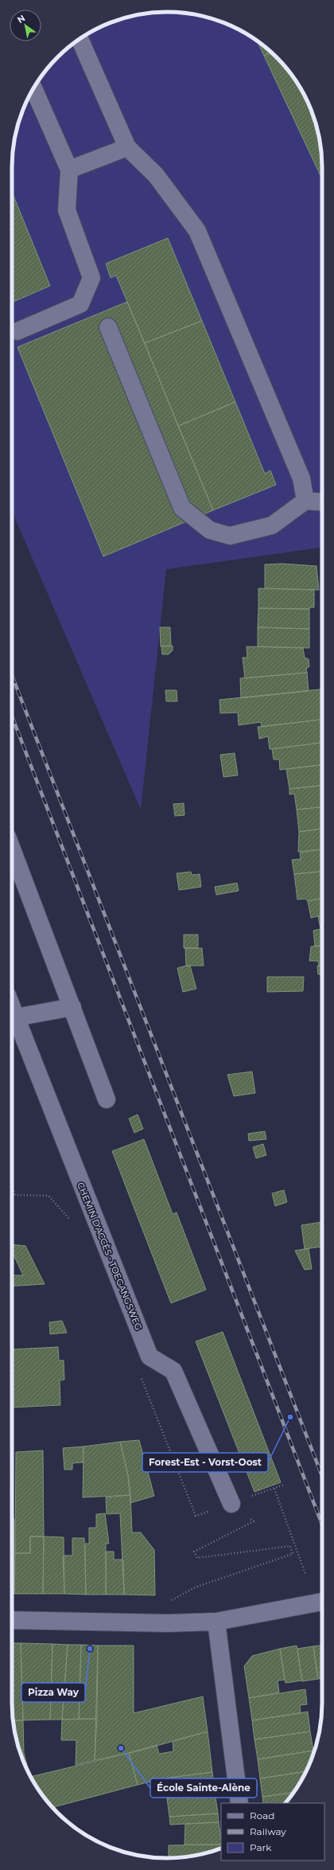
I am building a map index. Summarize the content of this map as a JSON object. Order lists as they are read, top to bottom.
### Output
{
  "streets": {
    "street": ["CHEMIN D'ACCÈS - TOEGANGSWEG"]
  },
  "places": ["Forest-Est - Vorst-Oost", "Pizza Way", "École Sainte-Alène"],
  "legend": ["Road", "Railway", "Park"],
  "north": "top left"
}
